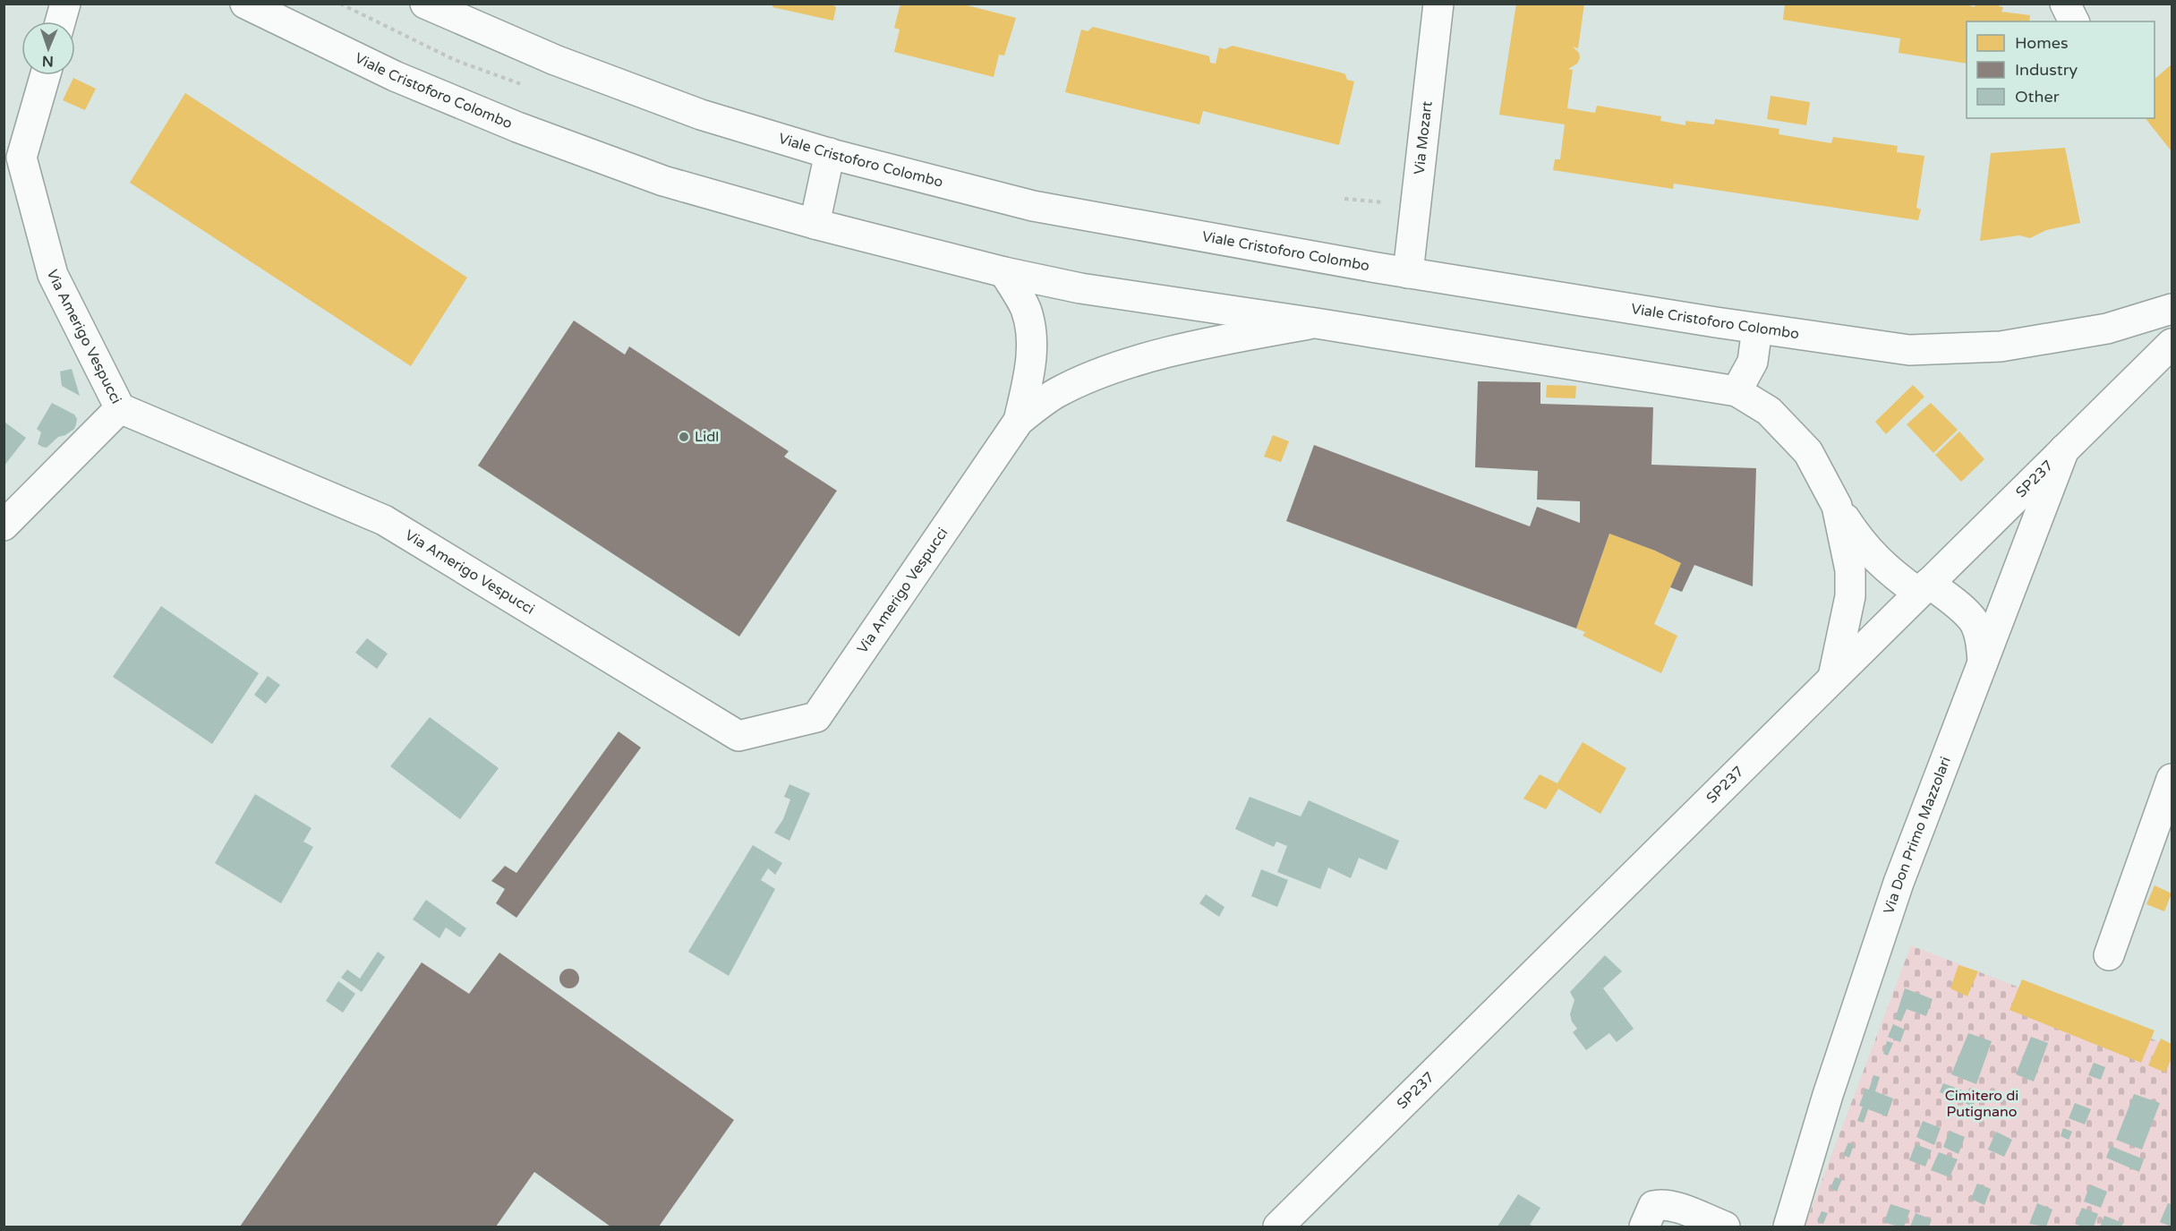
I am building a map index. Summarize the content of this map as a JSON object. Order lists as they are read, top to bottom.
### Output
{
  "streets": {
    "main road": [
      "Viale Cristoforo Colombo",
      "Via Mozart",
      "Via Amerigo Vespucci",
      "SP237",
      "Via Don Primo Mazzolari"
    ]
  },
  "crossings": [
    ["Viale Cristoforo Colombo", "Via Mozart"],
    ["Viale Cristoforo Colombo", "Via Amerigo Vespucci"],
    ["Viale Cristoforo Colombo", "SP237"],
    ["Viale Cristoforo Colombo", "Via Don Primo Mazzolari"],
    ["SP237", "Via Don Primo Mazzolari"]
  ],
  "parks": ["Cimitero di Putignano"],
  "places": ["Lidl"],
  "legend": ["Homes", "Industry", "Other"],
  "north": "bottom"
}
